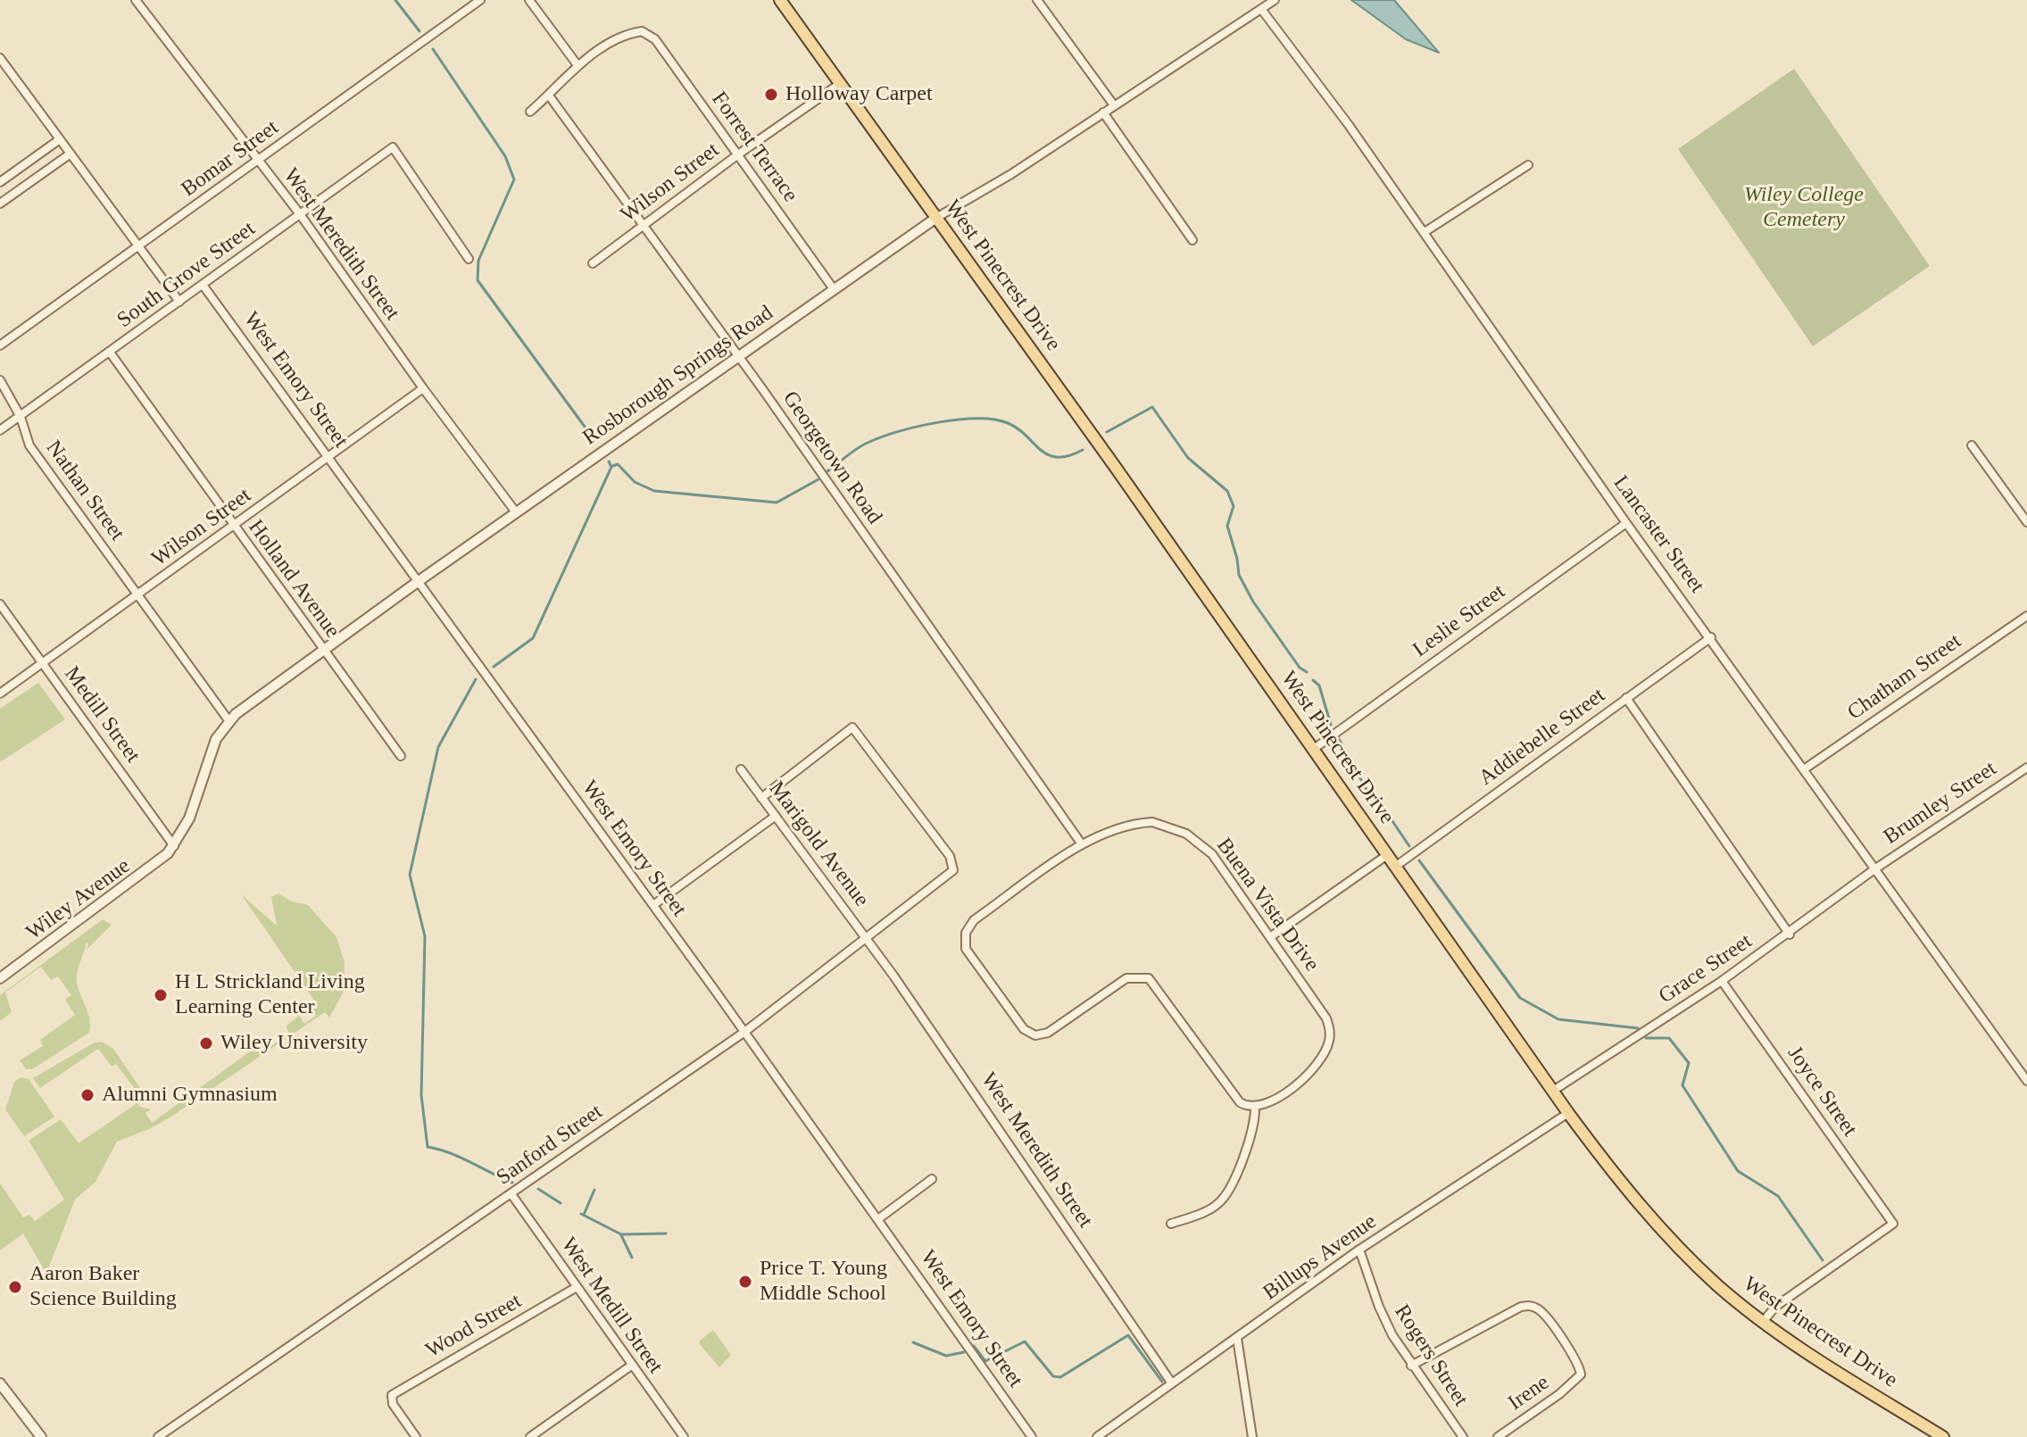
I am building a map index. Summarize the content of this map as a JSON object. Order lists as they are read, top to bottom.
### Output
{
  "streets": {
    "main road": ["West Pinecrest Drive"],
    "street": [
      "Forrest Terrace",
      "Bomar Street",
      "Wilson Street",
      "West Meredith Street",
      "South Grove Street",
      "Rosborough Springs Road",
      "West Emory Street",
      "Georgetown Road",
      "Nathan Street",
      "Lancaster Street",
      "Holland Avenue",
      "Leslie Street",
      "Chatham Street",
      "Medill Street",
      "Addiebelle Street",
      "Brumley Street",
      "Marigold Avenue",
      "Wiley Avenue",
      "Buena Vista Drive",
      "Grace Street",
      "Joyce Street",
      "Sanford Street",
      "Billups Avenue",
      "West Medill Street",
      "Wood Street",
      "Rogers Street",
      "Irene"
    ]
  },
  "crossings": [
    ["Forrest Terrace", "Wilson Street"],
    ["Forrest Terrace", "Rosborough Springs Road"],
    ["Bomar Street", "West Meredith Street"],
    ["Wilson Street", "West Meredith Street"],
    ["Wilson Street", "West Pinecrest Drive"],
    ["Wilson Street", "West Emory Street"],
    ["Wilson Street", "Georgetown Road"],
    ["Wilson Street", "Nathan Street"],
    ["Wilson Street", "Holland Avenue"],
    ["Wilson Street", "Medill Street"],
    ["West Meredith Street", "South Grove Street"],
    ["West Meredith Street", "Rosborough Springs Road"],
    ["West Meredith Street", "Marigold Avenue"],
    ["West Meredith Street", "Sanford Street"],
    ["West Meredith Street", "Billups Avenue"],
    ["South Grove Street", "West Emory Street"],
    ["South Grove Street", "Nathan Street"],
    ["South Grove Street", "Holland Avenue"],
    ["West Pinecrest Drive", "Rosborough Springs Road"],
    ["West Pinecrest Drive", "Leslie Street"],
    ["West Pinecrest Drive", "Addiebelle Street"],
    ["West Pinecrest Drive", "Grace Street"],
    ["West Pinecrest Drive", "Joyce Street"],
    ["West Pinecrest Drive", "Billups Avenue"],
    ["Rosborough Springs Road", "West Emory Street"],
    ["Rosborough Springs Road", "Georgetown Road"],
    ["Rosborough Springs Road", "Nathan Street"],
    ["Rosborough Springs Road", "Lancaster Street"],
    ["Rosborough Springs Road", "Holland Avenue"],
    ["Rosborough Springs Road", "Medill Street"],
    ["Rosborough Springs Road", "Wiley Avenue"],
    ["West Emory Street", "Sanford Street"],
    ["Georgetown Road", "Buena Vista Drive"],
    ["Lancaster Street", "Leslie Street"],
    ["Lancaster Street", "Chatham Street"],
    ["Lancaster Street", "Addiebelle Street"],
    ["Lancaster Street", "Brumley Street"],
    ["Lancaster Street", "Grace Street"],
    ["Medill Street", "Wiley Avenue"],
    ["Brumley Street", "Grace Street"],
    ["Marigold Avenue", "Sanford Street"],
    ["Grace Street", "Joyce Street"],
    ["Sanford Street", "West Medill Street"],
    ["Billups Avenue", "Rogers Street"],
    ["West Medill Street", "Wood Street"],
    ["Rogers Street", "Irene"]
  ],
  "parks": ["Wiley College Cemetery"],
  "places": [
    "Holloway Carpet",
    "H L Strickland Living Learning Center",
    "Wiley University",
    "Alumni Gymnasium",
    "Price T. Young Middle School",
    "Aaron Baker Science Building"
  ]
}
